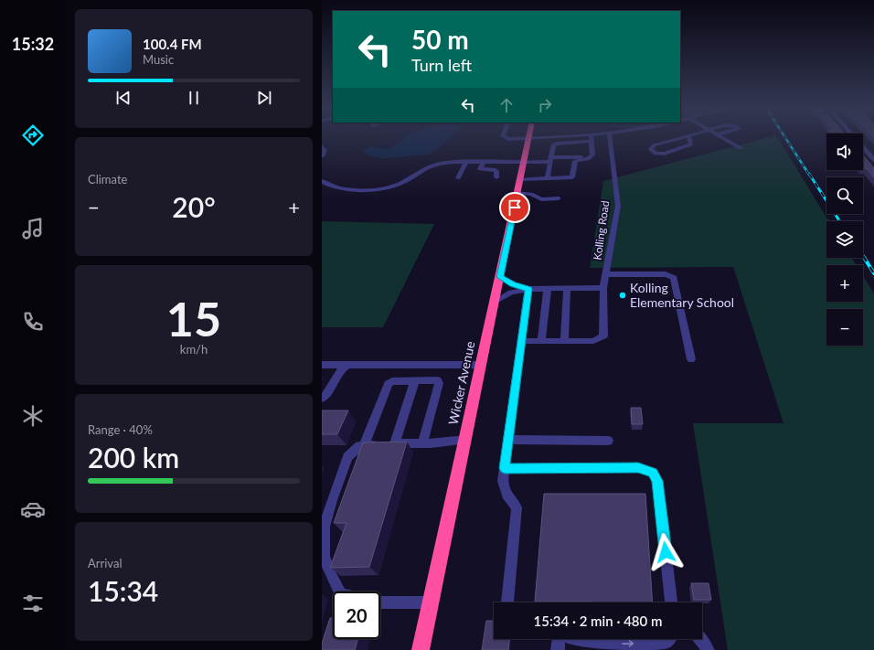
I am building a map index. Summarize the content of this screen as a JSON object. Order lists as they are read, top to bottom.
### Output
{
  "streets": {
    "highway": ["Wicker Avenue"],
    "street": ["Kolling Road"]
  },
  "places": ["Kolling Elementary School"],
  "page": {
    "tabs": "15:32",
    "turn": ["50 m", "Turn left"],
    "song": ["100.4 FM", "Music"],
    "map_buttons": ["+", "−"],
    "tile": [
      "Climate",
      ["15", "km/h"],
      ["Range · 40%", "200 km"],
      ["Arrival", "15:34"]
    ],
    "heat": ["−", "20°", "+"],
    "limit": "20",
    "trip": "15:34 · 2 min · 480 m"
  }
}
